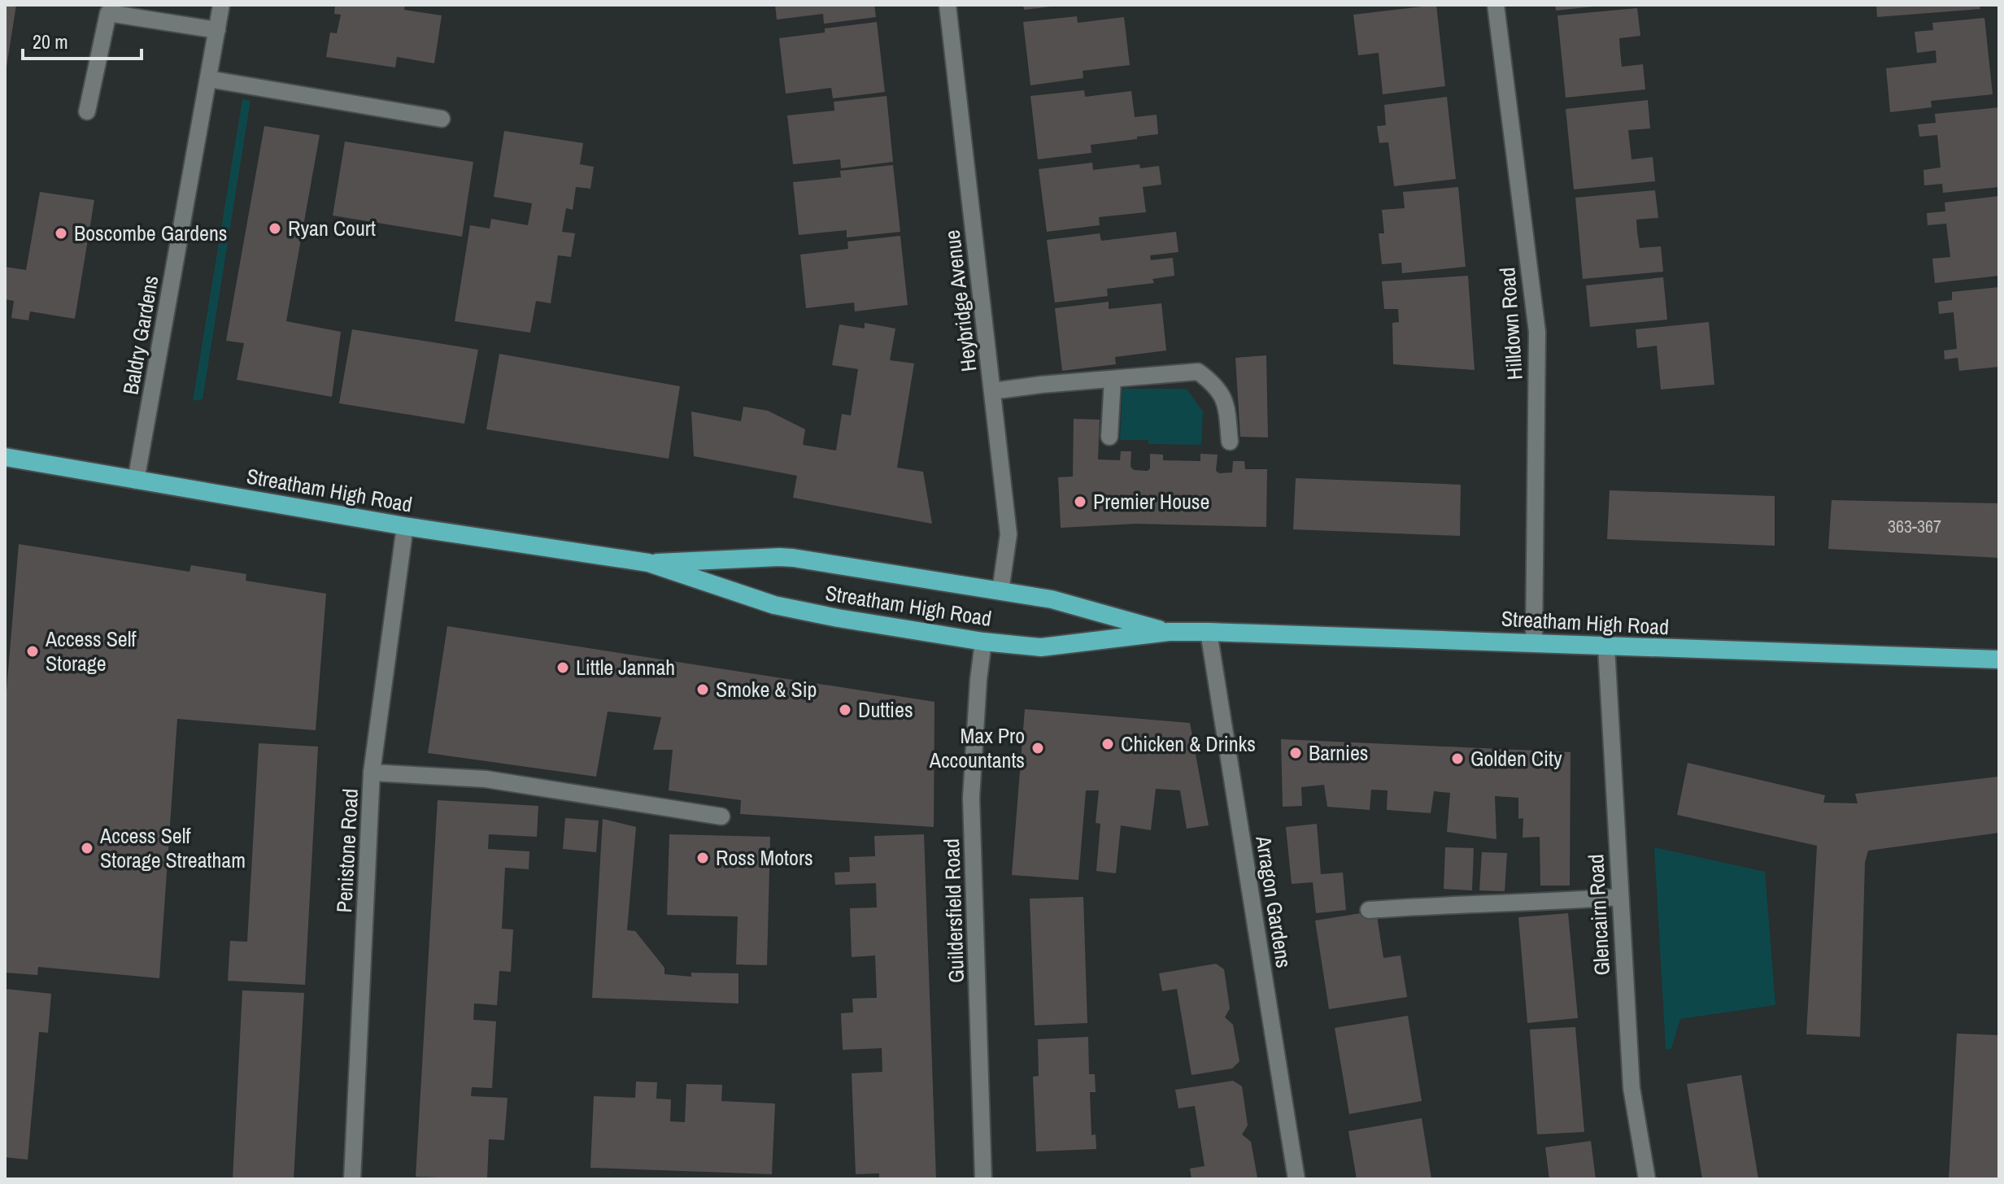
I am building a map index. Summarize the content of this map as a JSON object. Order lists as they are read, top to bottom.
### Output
{
  "streets": {
    "highway": ["Streatham High Road"],
    "street": [
      "Heybridge Avenue",
      "Hilldown Road",
      "Baldry Gardens",
      "Penistone Road",
      "Arragon Gardens",
      "Guildersfield Road",
      "Glencairn Road"
    ]
  },
  "crossings": [
    ["Heybridge Avenue", "Streatham High Road"],
    ["Hilldown Road", "Streatham High Road"],
    ["Baldry Gardens", "Streatham High Road"],
    ["Streatham High Road", "Penistone Road"],
    ["Streatham High Road", "Arragon Gardens"],
    ["Streatham High Road", "Guildersfield Road"],
    ["Streatham High Road", "Glencairn Road"]
  ],
  "places": [
    "Ryan Court",
    "Boscombe Gardens",
    "Premier House",
    "Access Self Storage",
    "Little Jannah",
    "Smoke & Sip",
    "Dutties",
    "Chicken & Drinks",
    "Max Pro Accountants",
    "Barnies",
    "Golden City",
    "Access Self Storage Streatham",
    "Ross Motors"
  ],
  "house_numbers": ["363-367"],
  "scale_bar": "20 m"
}
